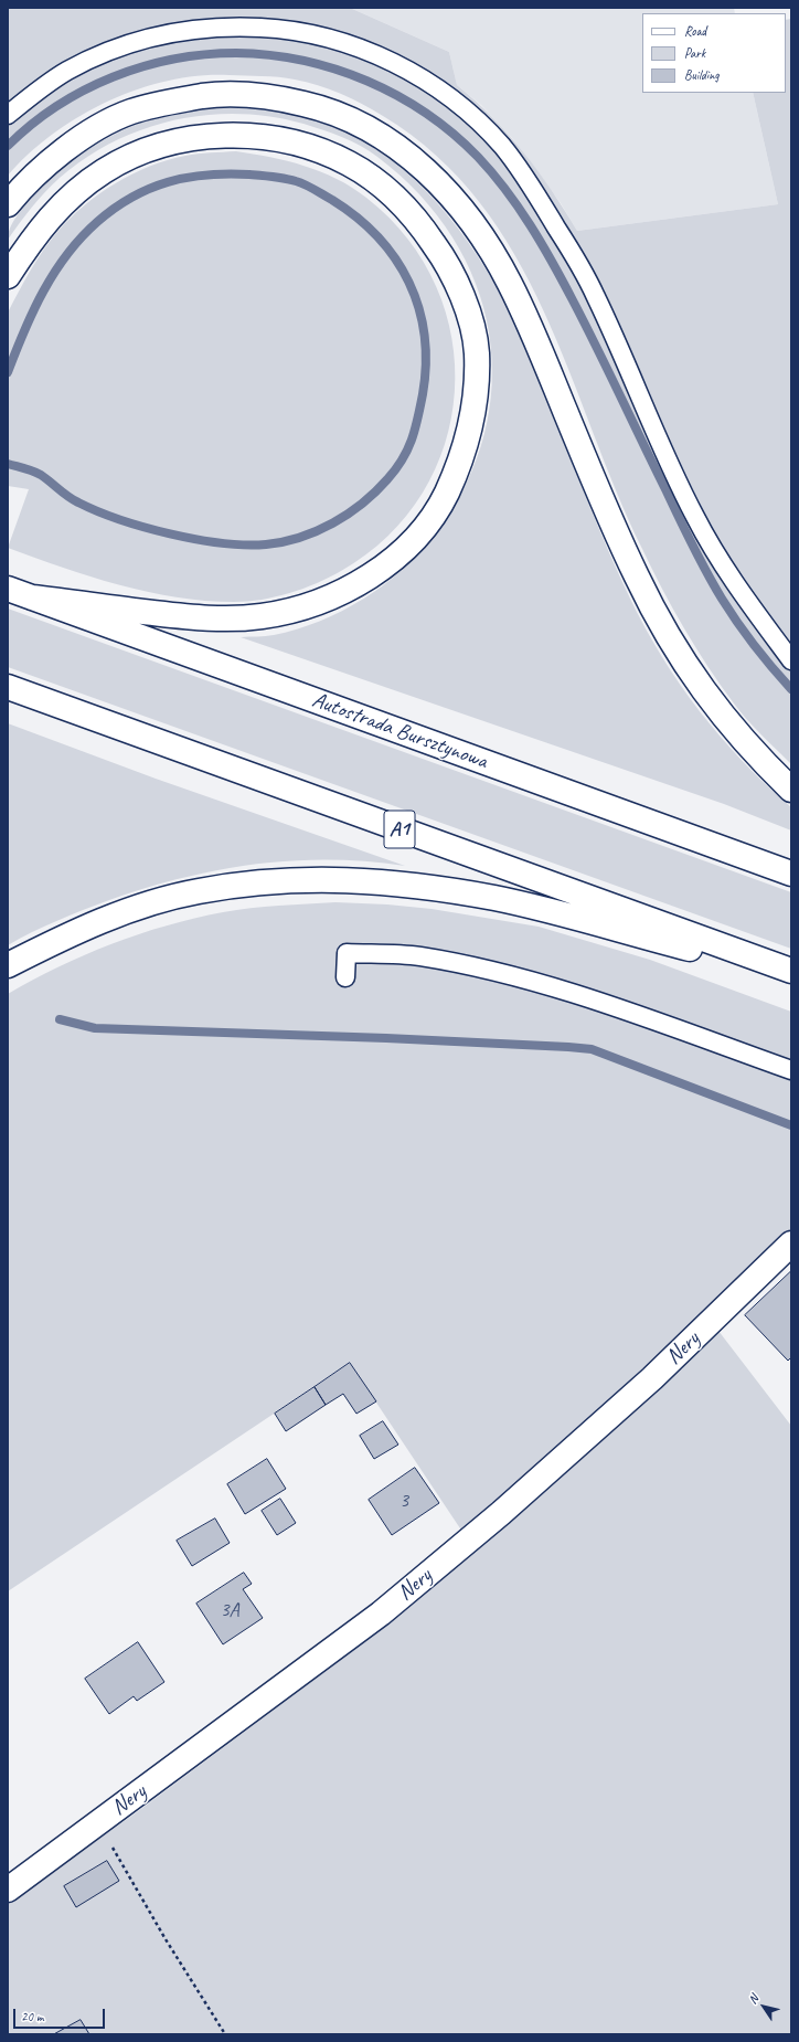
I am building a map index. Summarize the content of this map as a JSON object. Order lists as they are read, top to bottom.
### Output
{
  "streets": {
    "main road": ["Autostrada Bursztynowa", "A1", "Nery"]
  },
  "house_numbers": ["3", "3A"],
  "legend": ["Road", "Park", "Building"],
  "scale_bar": "20 m",
  "north": "top left"
}
